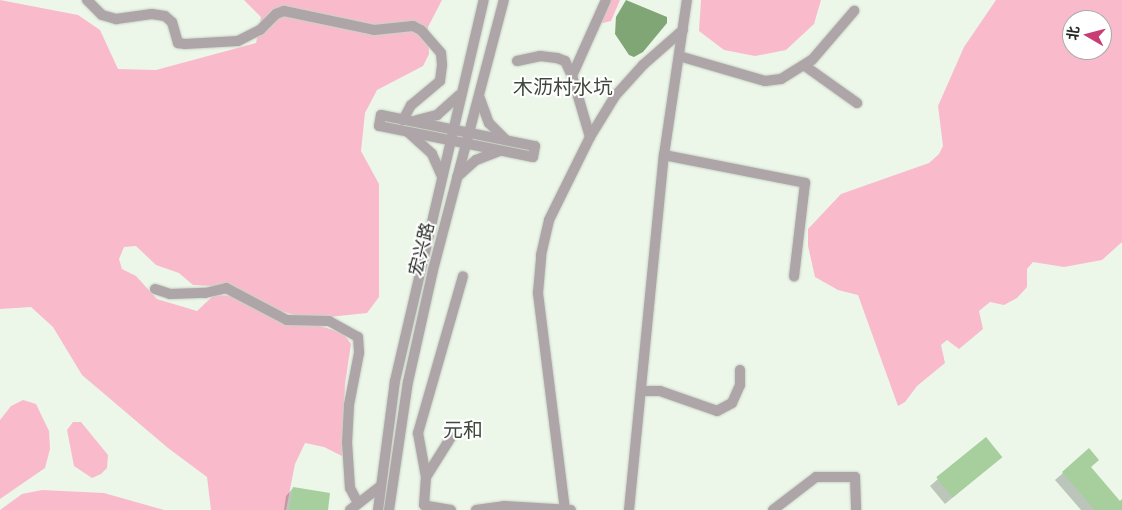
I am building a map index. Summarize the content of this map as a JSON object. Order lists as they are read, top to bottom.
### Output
{
  "streets": {
    "street": ["宏兴路"]
  },
  "districts": ["木沥村水坑", "元和"],
  "north": "left"
}
